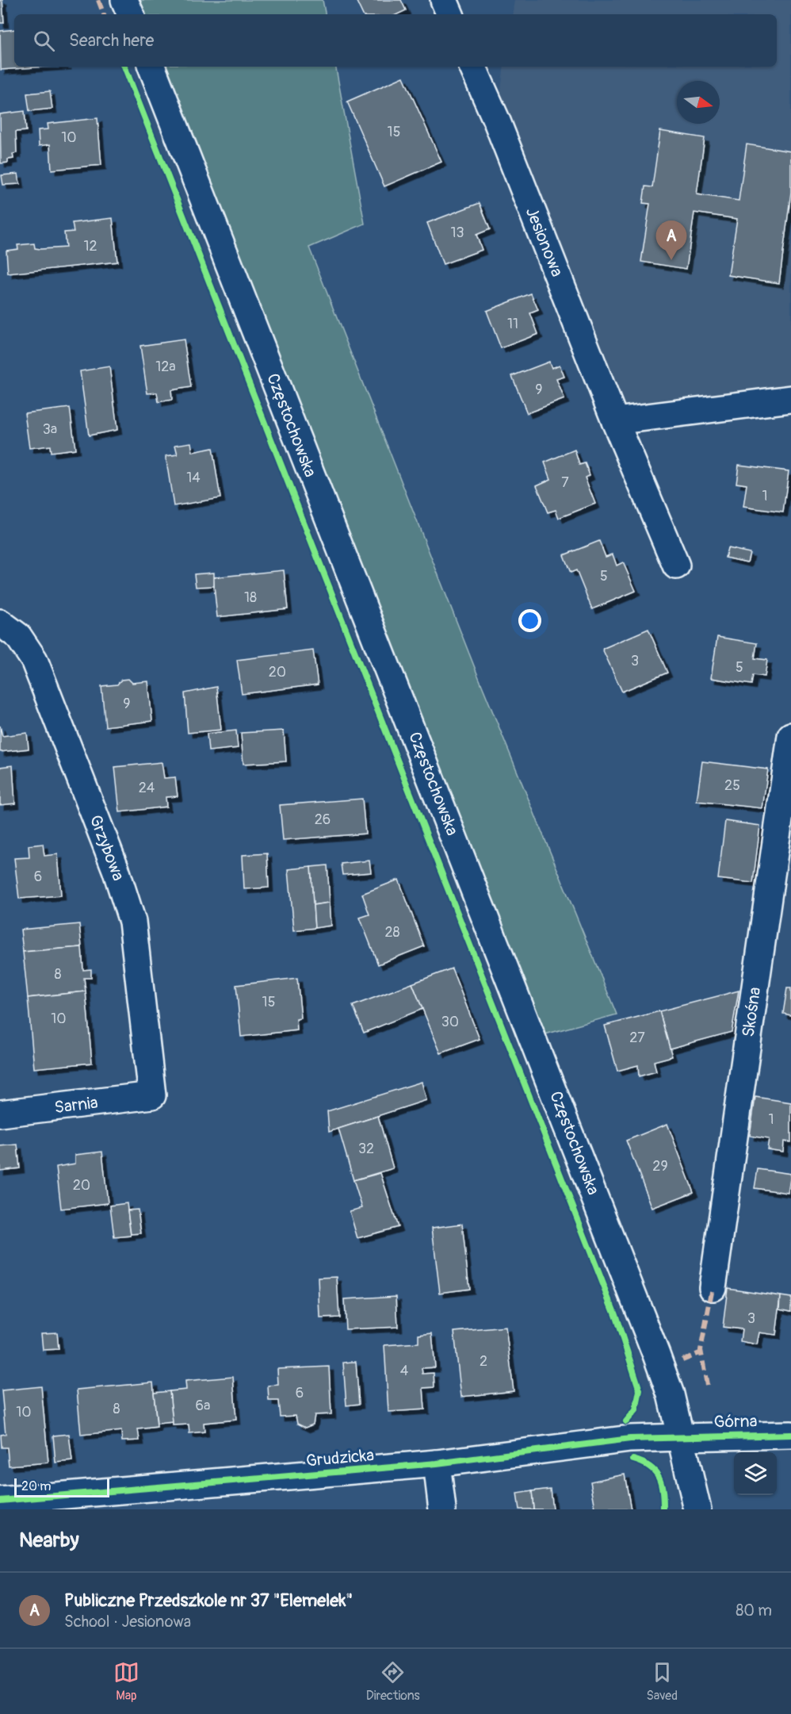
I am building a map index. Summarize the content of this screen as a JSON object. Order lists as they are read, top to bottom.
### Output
{
  "streets": {
    "street": [
      "Jesionowa",
      "Częstochowska",
      "Grzybowa",
      "Skośna",
      "Sarnia",
      "Górna",
      "Grudzicka"
    ]
  },
  "crossings": [
    ["Częstochowska", "Górna"],
    ["Częstochowska", "Grudzicka"],
    ["Grzybowa", "Sarnia"],
    ["Górna", "Grudzicka"]
  ],
  "house_numbers": [
    "15",
    "10",
    "13",
    "12",
    "11",
    "12a",
    "9",
    "3a",
    "14",
    "7",
    "1",
    "5",
    "18",
    "3",
    "5",
    "20",
    "9",
    "25",
    "24",
    "26",
    "6",
    "28",
    "8",
    "15",
    "10",
    "30",
    "27",
    "1",
    "32",
    "29",
    "20",
    "3",
    "2",
    "4",
    "6",
    "6a",
    "8",
    "10"
  ],
  "scale_bar": "20 m",
  "north": "right",
  "page": {
    "search": "Search here",
    "pins": "A",
    "scale": "20 m",
    "heading": "Nearby",
    "list": [
      {
        "mark": "A",
        "name": "Publiczne Przedszkole nr 37 \"Elemelek\"",
        "note": "School · Jesionowa",
        "value": "80 m"
      }
    ],
    "nav": ["Map", "Directions", "Saved"]
  }
}
